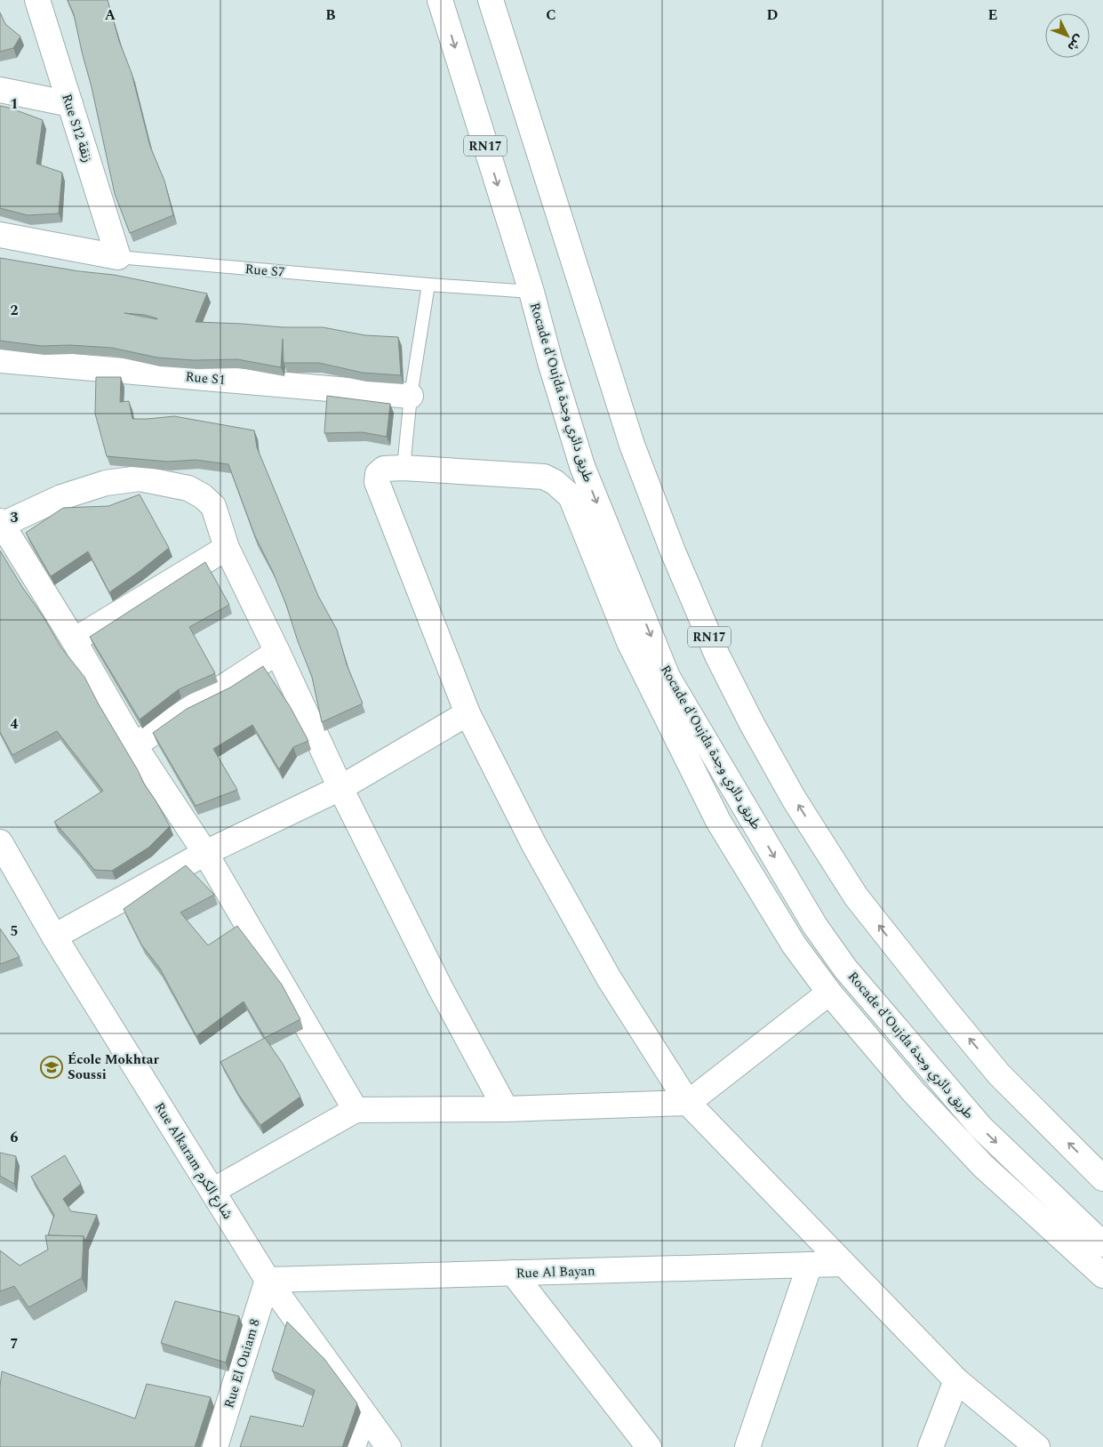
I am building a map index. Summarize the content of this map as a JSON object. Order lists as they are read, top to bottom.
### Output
{
  "streets": {
    "main road": [
      "Rue S12 زنقة",
      "RN17",
      "Rue S7",
      "Rue S1",
      "Rocade d'Oujda طريق دائري وجدة",
      "Rue Alkaram شارع الكرم",
      "Rue Al Bayan",
      "Rue El Ouiam 8"
    ]
  },
  "crossings": [
    ["Rue S12 زنقة", "Rue S7"],
    ["Rue S7", "Rocade d'Oujda طريق دائري وجدة"],
    ["Rue Alkaram شارع الكرم", "Rue Al Bayan"],
    ["Rue Alkaram شارع الكرم", "Rue El Ouiam 8"],
    ["Rue Al Bayan", "Rue El Ouiam 8"]
  ],
  "places": {
    "school or university": ["École Mokhtar Soussi"]
  },
  "north": "bottom right",
  "grid": {
    "columns": [
      "A",
      "B",
      "C",
      "D",
      "E"
    ],
    "rows": [
      "1",
      "2",
      "3",
      "4",
      "5",
      "6",
      "7"
    ]
  }
}
